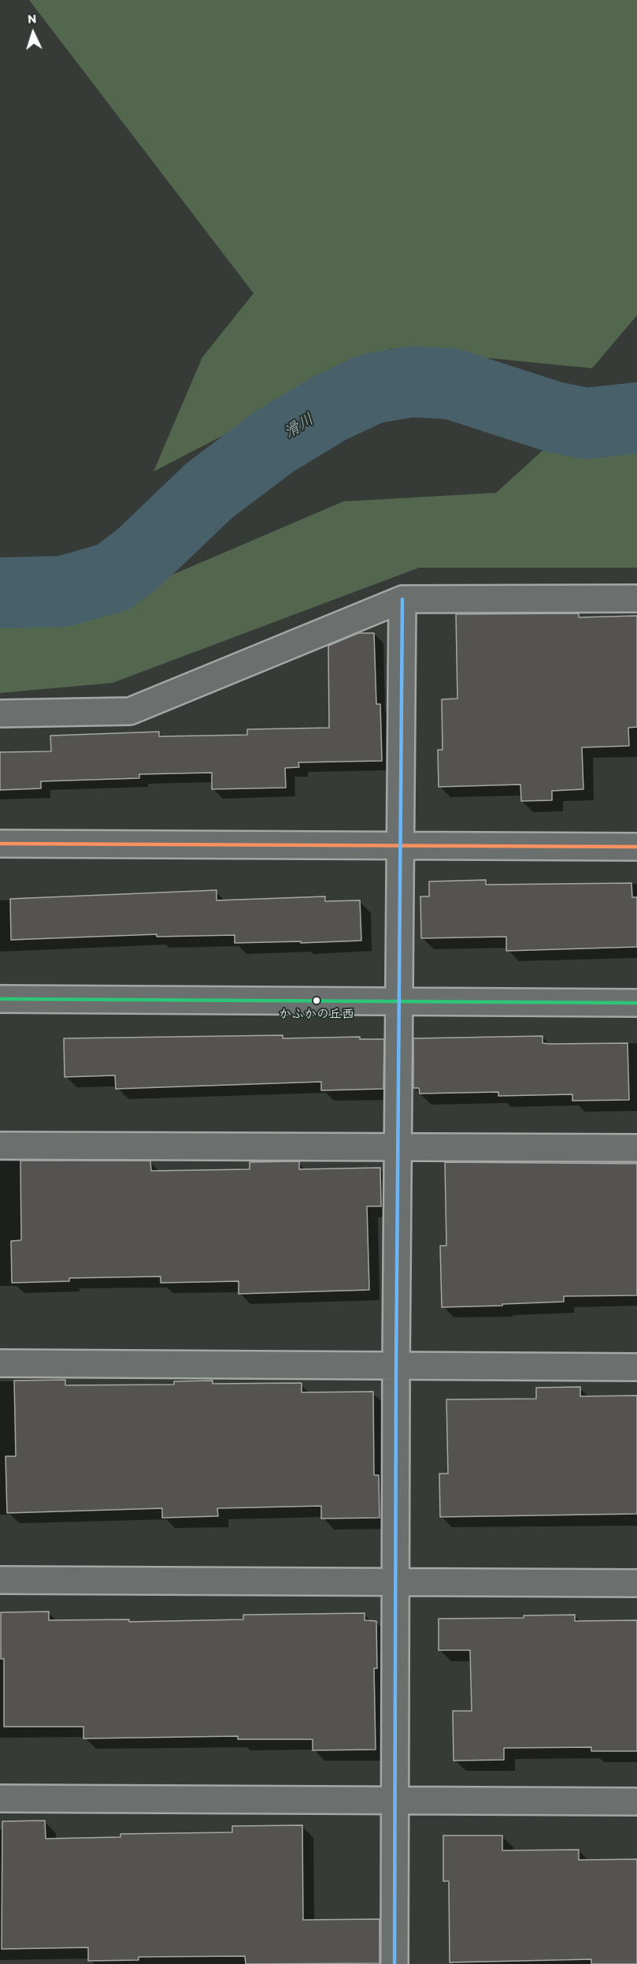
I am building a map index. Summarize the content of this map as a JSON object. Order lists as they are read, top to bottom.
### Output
{
  "water": ["滑川"],
  "places": ["かふかの丘西"],
  "north": "top"
}
